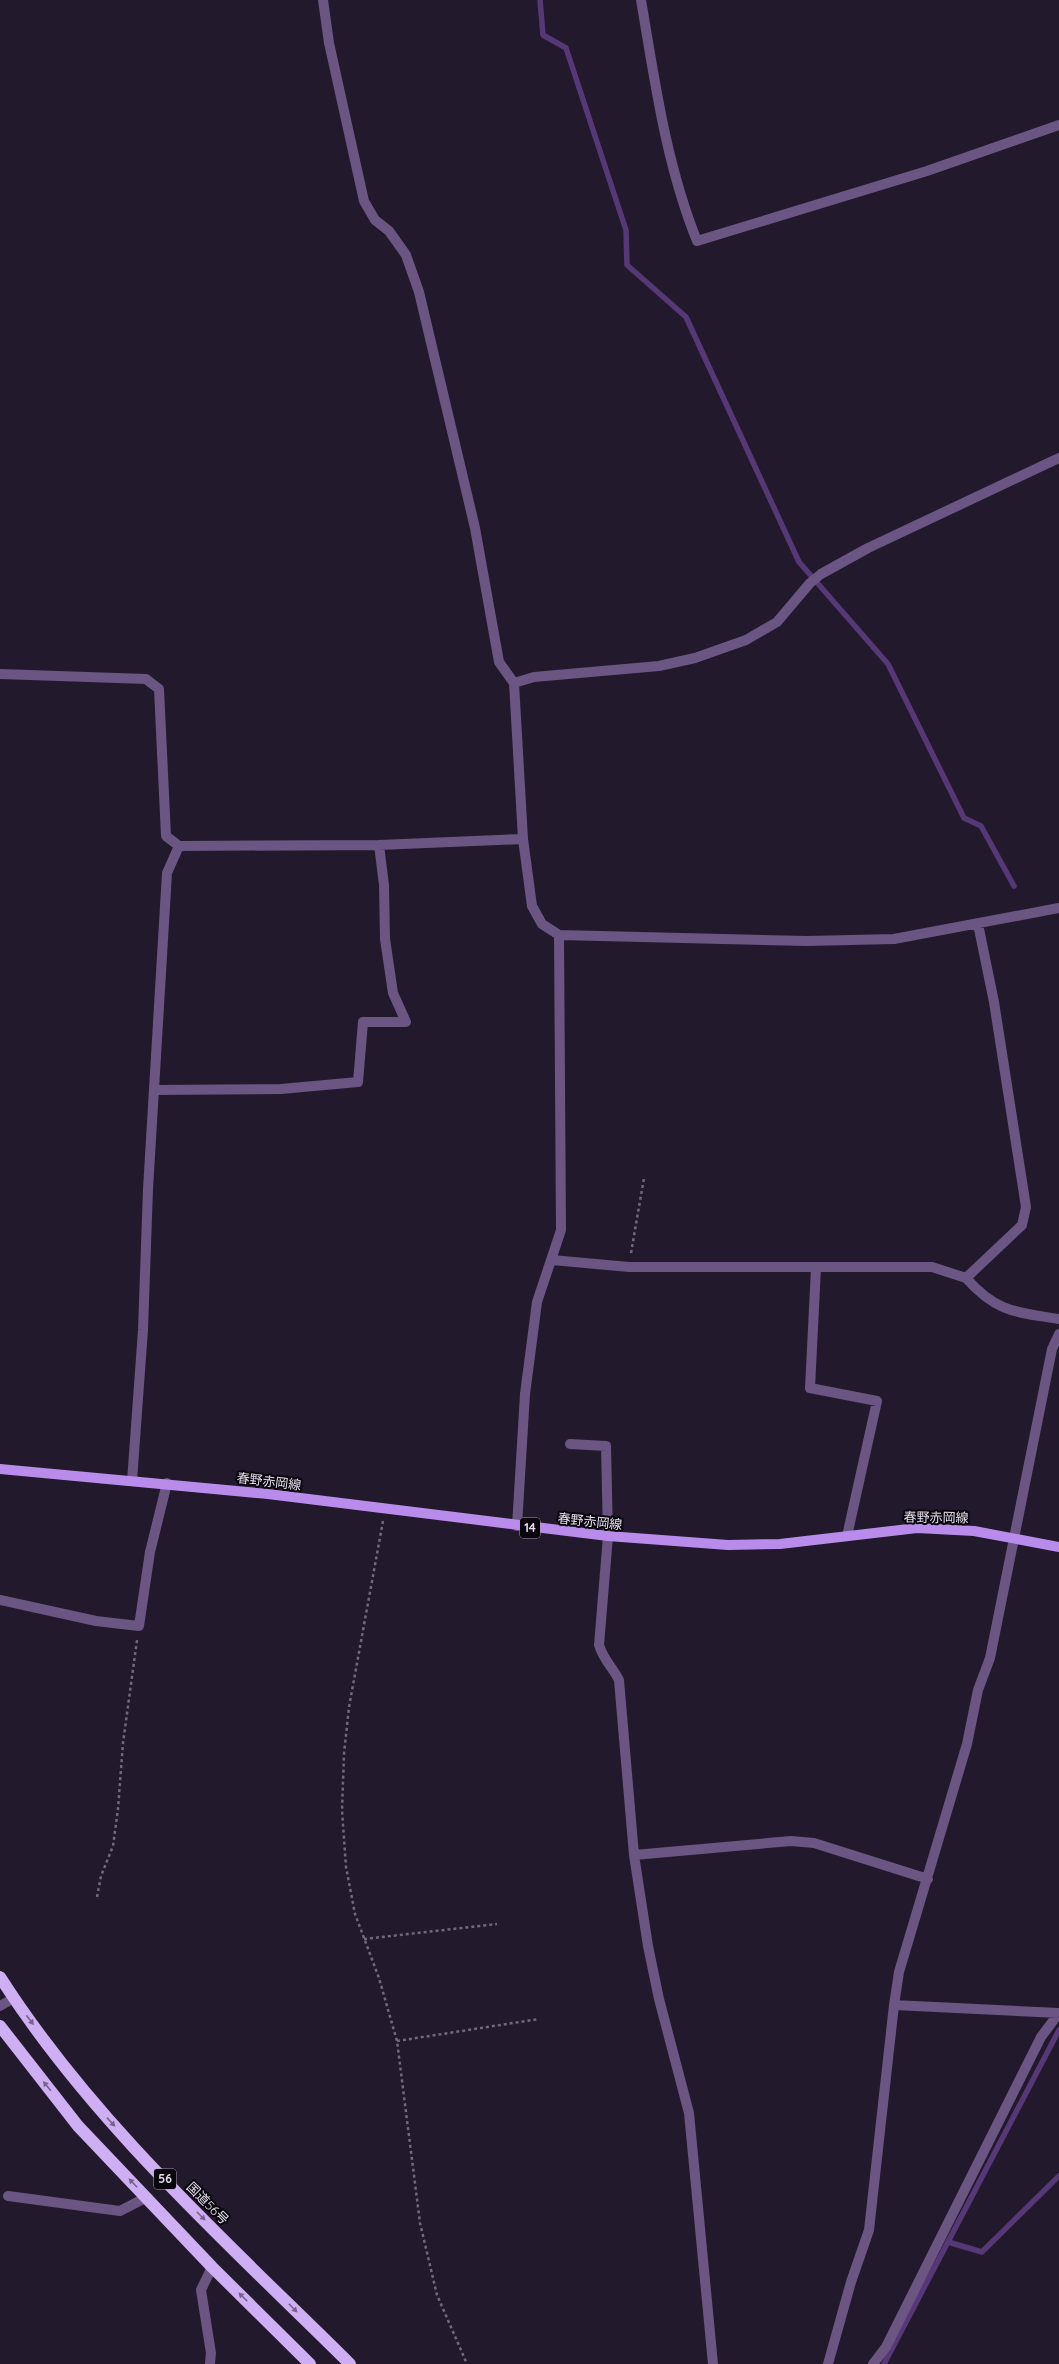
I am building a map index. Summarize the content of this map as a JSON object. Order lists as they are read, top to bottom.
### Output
{
  "streets": {
    "highway": ["56", "国道56号"],
    "main road": ["春野赤岡線", "14"]
  }
}
